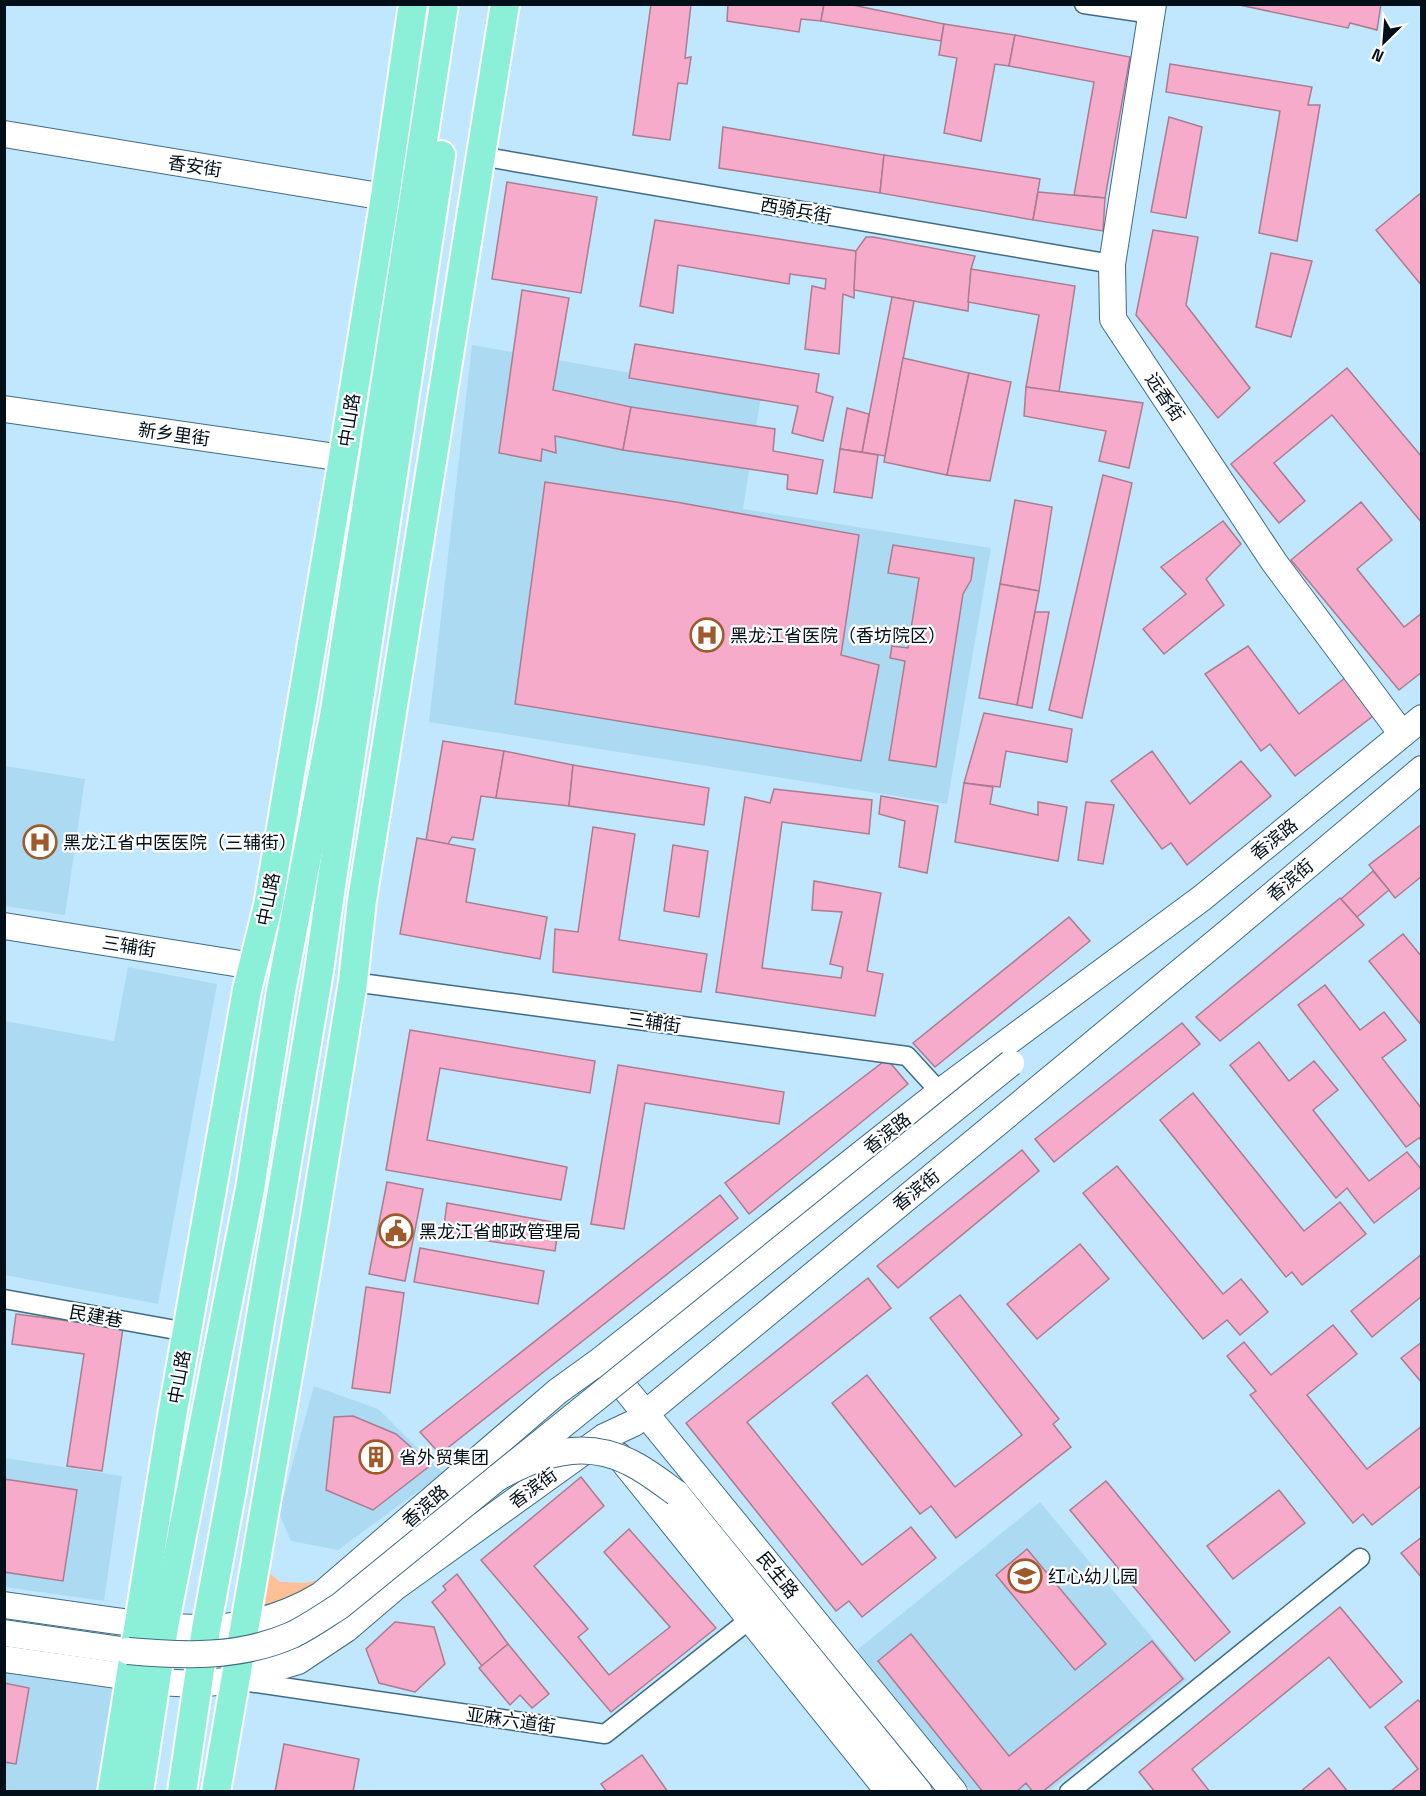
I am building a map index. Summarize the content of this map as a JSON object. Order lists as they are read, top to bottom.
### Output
{
  "streets": {
    "main road": [
      "香安街",
      "远香街",
      "中山路",
      "新乡里街",
      "香滨路",
      "香滨街",
      "三辅街",
      "民生路"
    ],
    "street": ["西骑兵街", "民建巷", "亚麻六道街"]
  },
  "crossings": [
    ["香安街", "中山路"],
    ["西骑兵街", "远香街"],
    ["远香街", "香滨路"],
    ["中山路", "新乡里街"],
    ["中山路", "香滨路"],
    ["中山路", "香滨街"],
    ["中山路", "三辅街"],
    ["中山路", "民建巷"],
    ["香滨路", "三辅街"],
    ["香滨路", "民生路"],
    ["香滨街", "民生路"],
    ["香滨街", "亚麻六道街"]
  ],
  "places": {
    "hospital": ["黑龙江省医院（香坊院区）", "黑龙江省中医医院（三辅街）"],
    "public building": ["黑龙江省邮政管理局"],
    "building": ["省外贸集团"],
    "school or university": ["红心幼儿园"]
  },
  "north": "bottom left"
}
